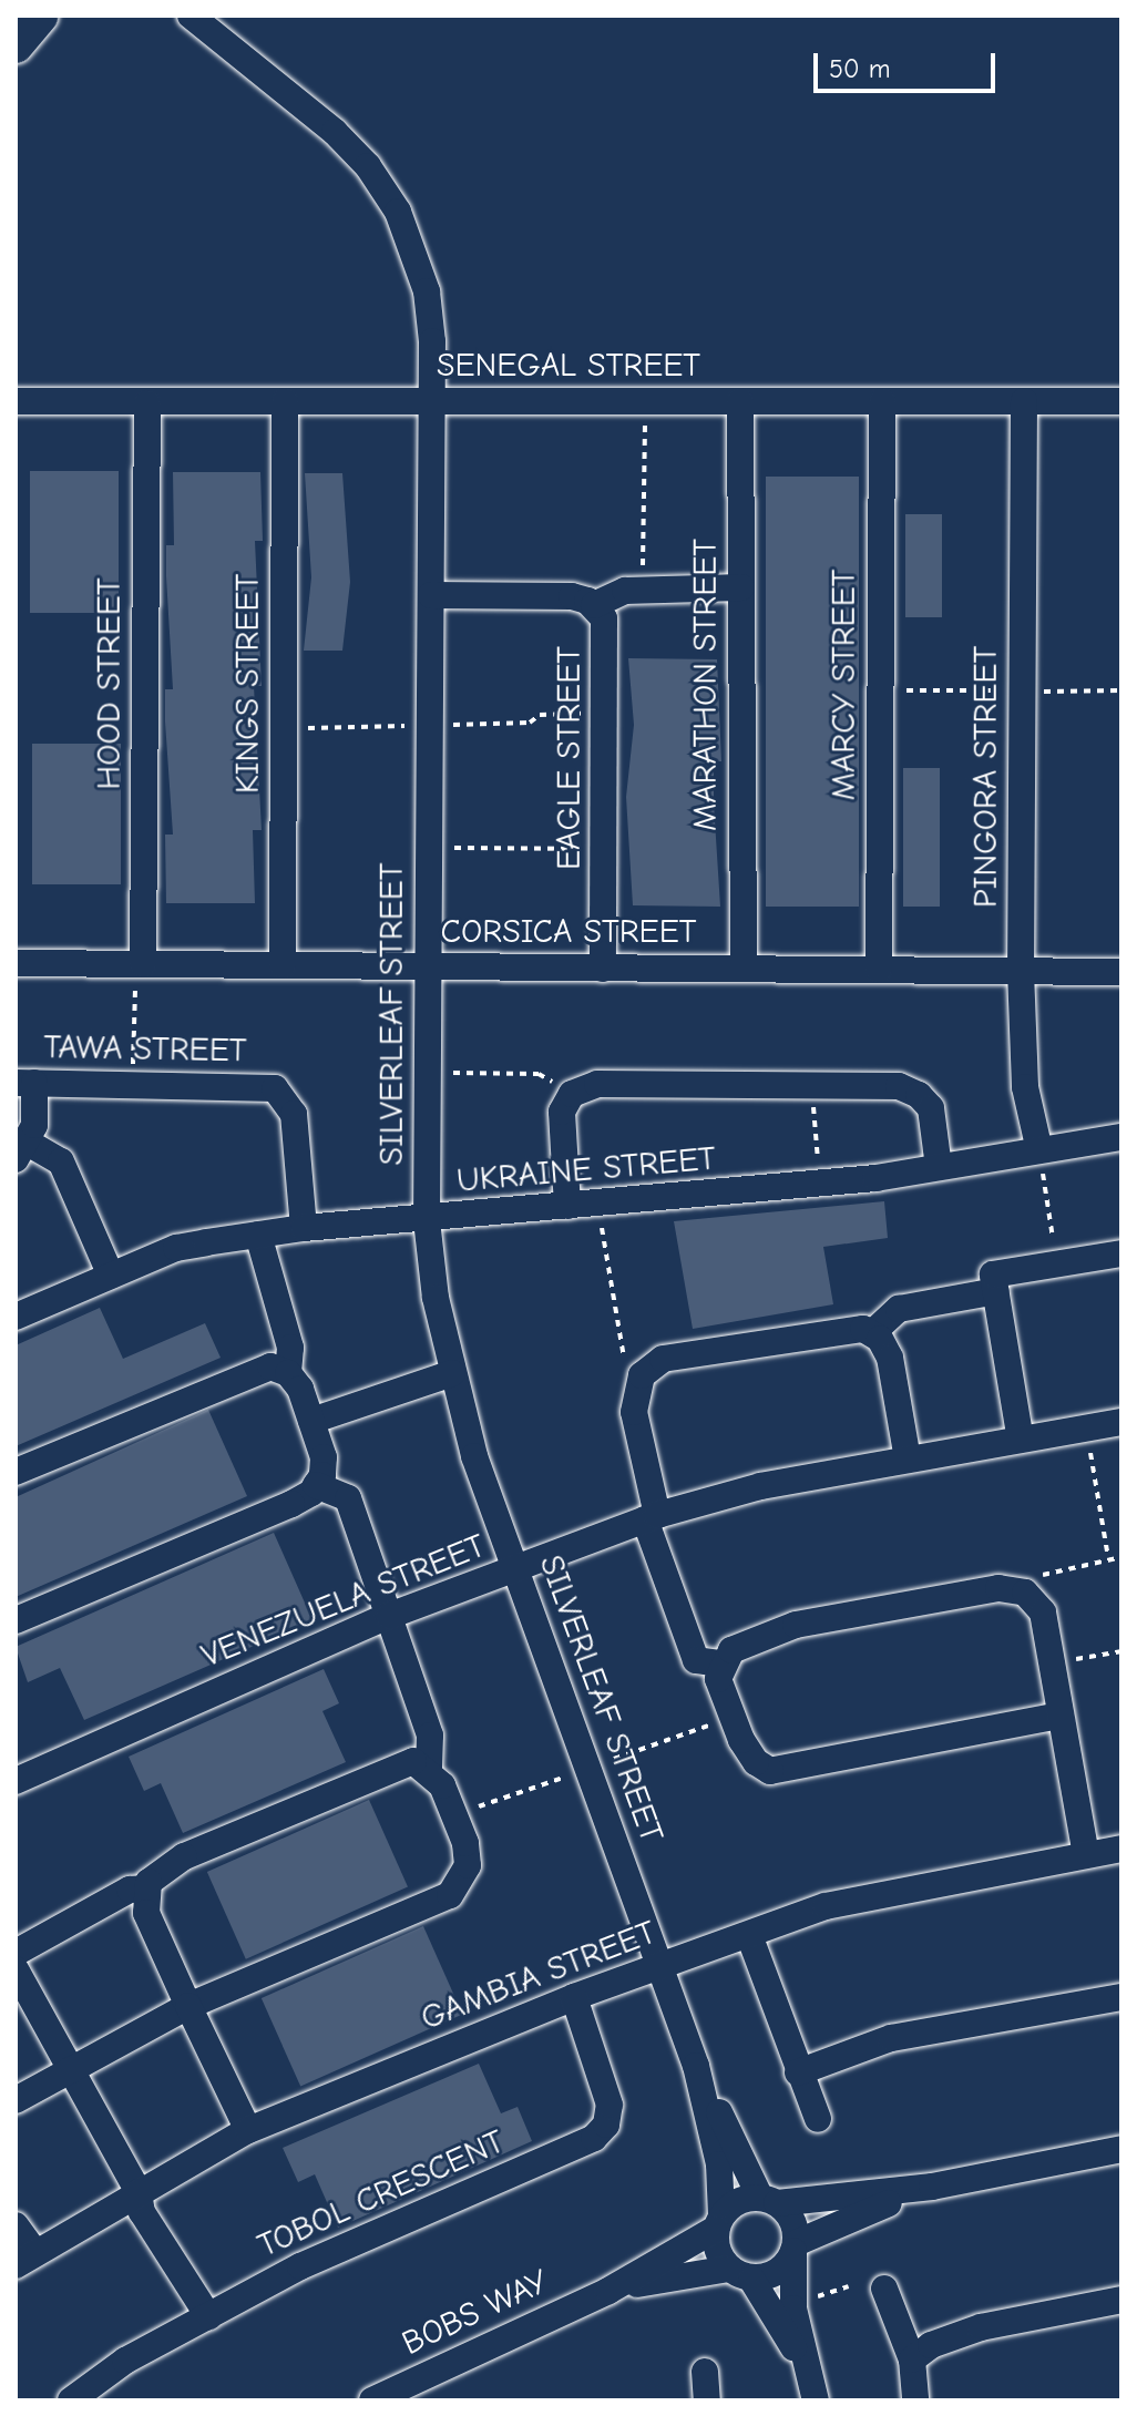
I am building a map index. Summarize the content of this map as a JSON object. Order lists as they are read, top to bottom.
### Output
{
  "streets": {
    "street": [
      "SENEGAL STREET",
      "HOOD STREET",
      "KINGS STREET",
      "MARATHON STREET",
      "MARCY STREET",
      "EAGLE STREET",
      "PINGORA STREET",
      "CORSICA STREET",
      "SILVERLEAF STREET",
      "TAWA STREET",
      "UKRAINE STREET",
      "VENEZUELA STREET",
      "GAMBIA STREET",
      "TOBOL CRESCENT",
      "BOBS WAY"
    ]
  },
  "crossings": [
    ["SENEGAL STREET", "HOOD STREET"],
    ["SENEGAL STREET", "KINGS STREET"],
    ["SENEGAL STREET", "MARATHON STREET"],
    ["SENEGAL STREET", "MARCY STREET"],
    ["SENEGAL STREET", "PINGORA STREET"],
    ["SENEGAL STREET", "SILVERLEAF STREET"],
    ["HOOD STREET", "CORSICA STREET"],
    ["KINGS STREET", "CORSICA STREET"],
    ["MARATHON STREET", "CORSICA STREET"],
    ["MARCY STREET", "CORSICA STREET"],
    ["EAGLE STREET", "CORSICA STREET"],
    ["PINGORA STREET", "CORSICA STREET"],
    ["PINGORA STREET", "UKRAINE STREET"],
    ["CORSICA STREET", "SILVERLEAF STREET"],
    ["SILVERLEAF STREET", "UKRAINE STREET"],
    ["SILVERLEAF STREET", "VENEZUELA STREET"],
    ["SILVERLEAF STREET", "GAMBIA STREET"],
    ["SILVERLEAF STREET", "BOBS WAY"],
    ["TAWA STREET", "UKRAINE STREET"],
    ["GAMBIA STREET", "TOBOL CRESCENT"]
  ],
  "scale_bar": "50 m"
}
